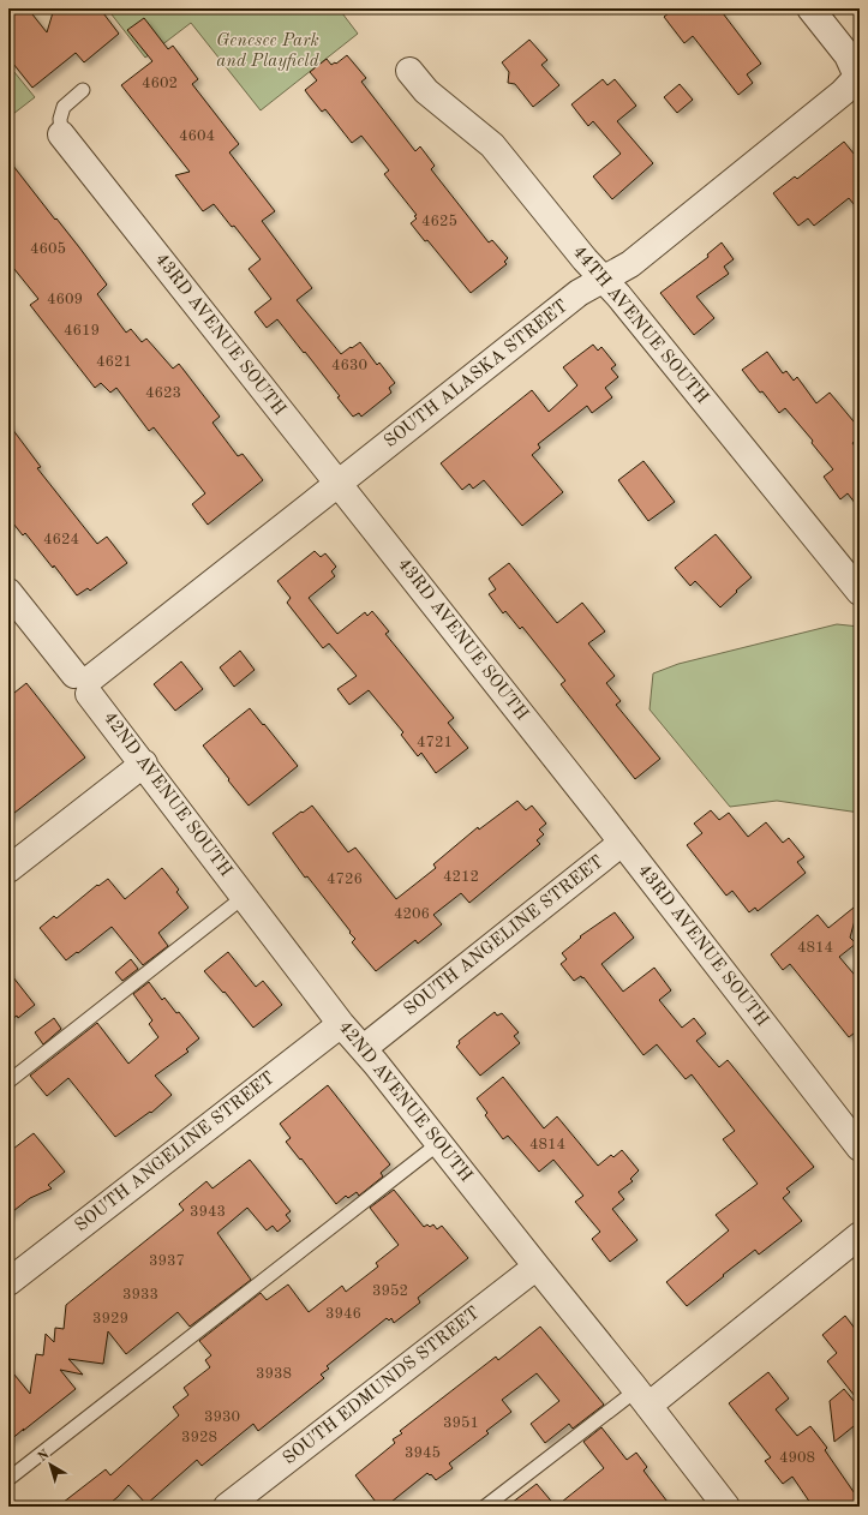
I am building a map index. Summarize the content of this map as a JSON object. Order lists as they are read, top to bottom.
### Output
{
  "streets": {
    "street": [
      "44TH AVENUE SOUTH",
      "43RD AVENUE SOUTH",
      "SOUTH ALASKA STREET",
      "42ND AVENUE SOUTH",
      "SOUTH ANGELINE STREET",
      "SOUTH EDMUNDS STREET"
    ]
  },
  "crossings": [
    ["44TH AVENUE SOUTH", "SOUTH ALASKA STREET"],
    ["43RD AVENUE SOUTH", "SOUTH ALASKA STREET"],
    ["43RD AVENUE SOUTH", "SOUTH ANGELINE STREET"],
    ["SOUTH ALASKA STREET", "42ND AVENUE SOUTH"],
    ["42ND AVENUE SOUTH", "SOUTH ANGELINE STREET"],
    ["42ND AVENUE SOUTH", "SOUTH EDMUNDS STREET"]
  ],
  "parks": ["Genesee Park and Playfield"],
  "house_numbers": [
    "4602",
    "4604",
    "4625",
    "4605",
    "4609",
    "4619",
    "4621",
    "4630",
    "4623",
    "4624",
    "4721",
    "4212",
    "4726",
    "4206",
    "4814",
    "4814",
    "3943",
    "3937",
    "3952",
    "3933",
    "3946",
    "3929",
    "3938",
    "3930",
    "3951",
    "3928",
    "3945",
    "4908"
  ],
  "north": "top left"
}
